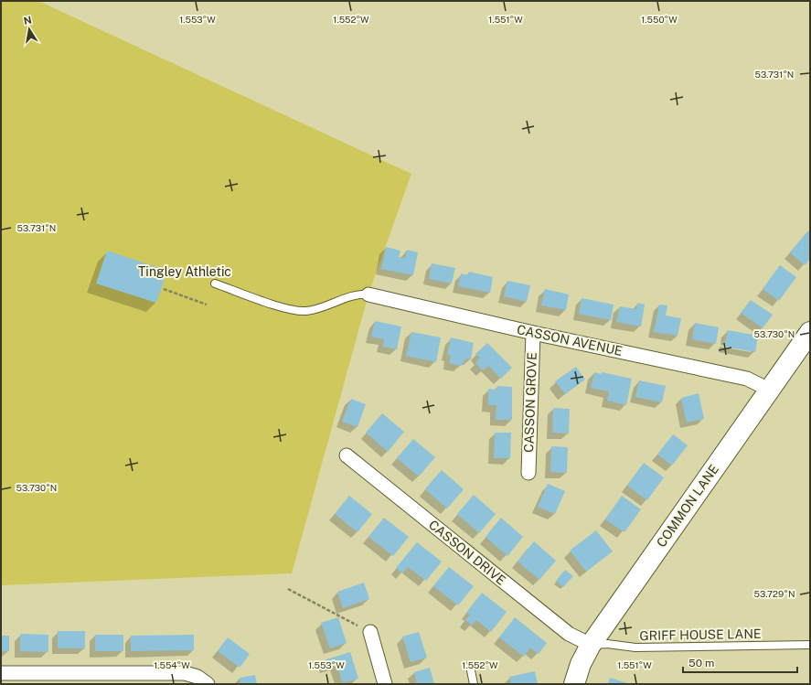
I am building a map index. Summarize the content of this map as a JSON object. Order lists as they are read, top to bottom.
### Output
{
  "streets": {
    "street": [
      "CASSON AVENUE",
      "CASSON GROVE",
      "COMMON LANE",
      "CASSON DRIVE"
    ],
    "lane": ["GRIFF HOUSE LANE"]
  },
  "crossings": [
    ["CASSON AVENUE", "CASSON GROVE"],
    ["CASSON AVENUE", "COMMON LANE"],
    ["COMMON LANE", "CASSON DRIVE"],
    ["COMMON LANE", "GRIFF HOUSE LANE"],
    ["CASSON DRIVE", "GRIFF HOUSE LANE"]
  ],
  "parks": ["Tingley Athletic"],
  "scale_bar": "50 m",
  "north": "top",
  "coordinates": [
    "1.553°W",
    "1.552°W",
    "1.551°W",
    "1.550°W",
    "53.731°N",
    "53.730°N",
    "53.729°N",
    "1.554°W"
  ]
}
